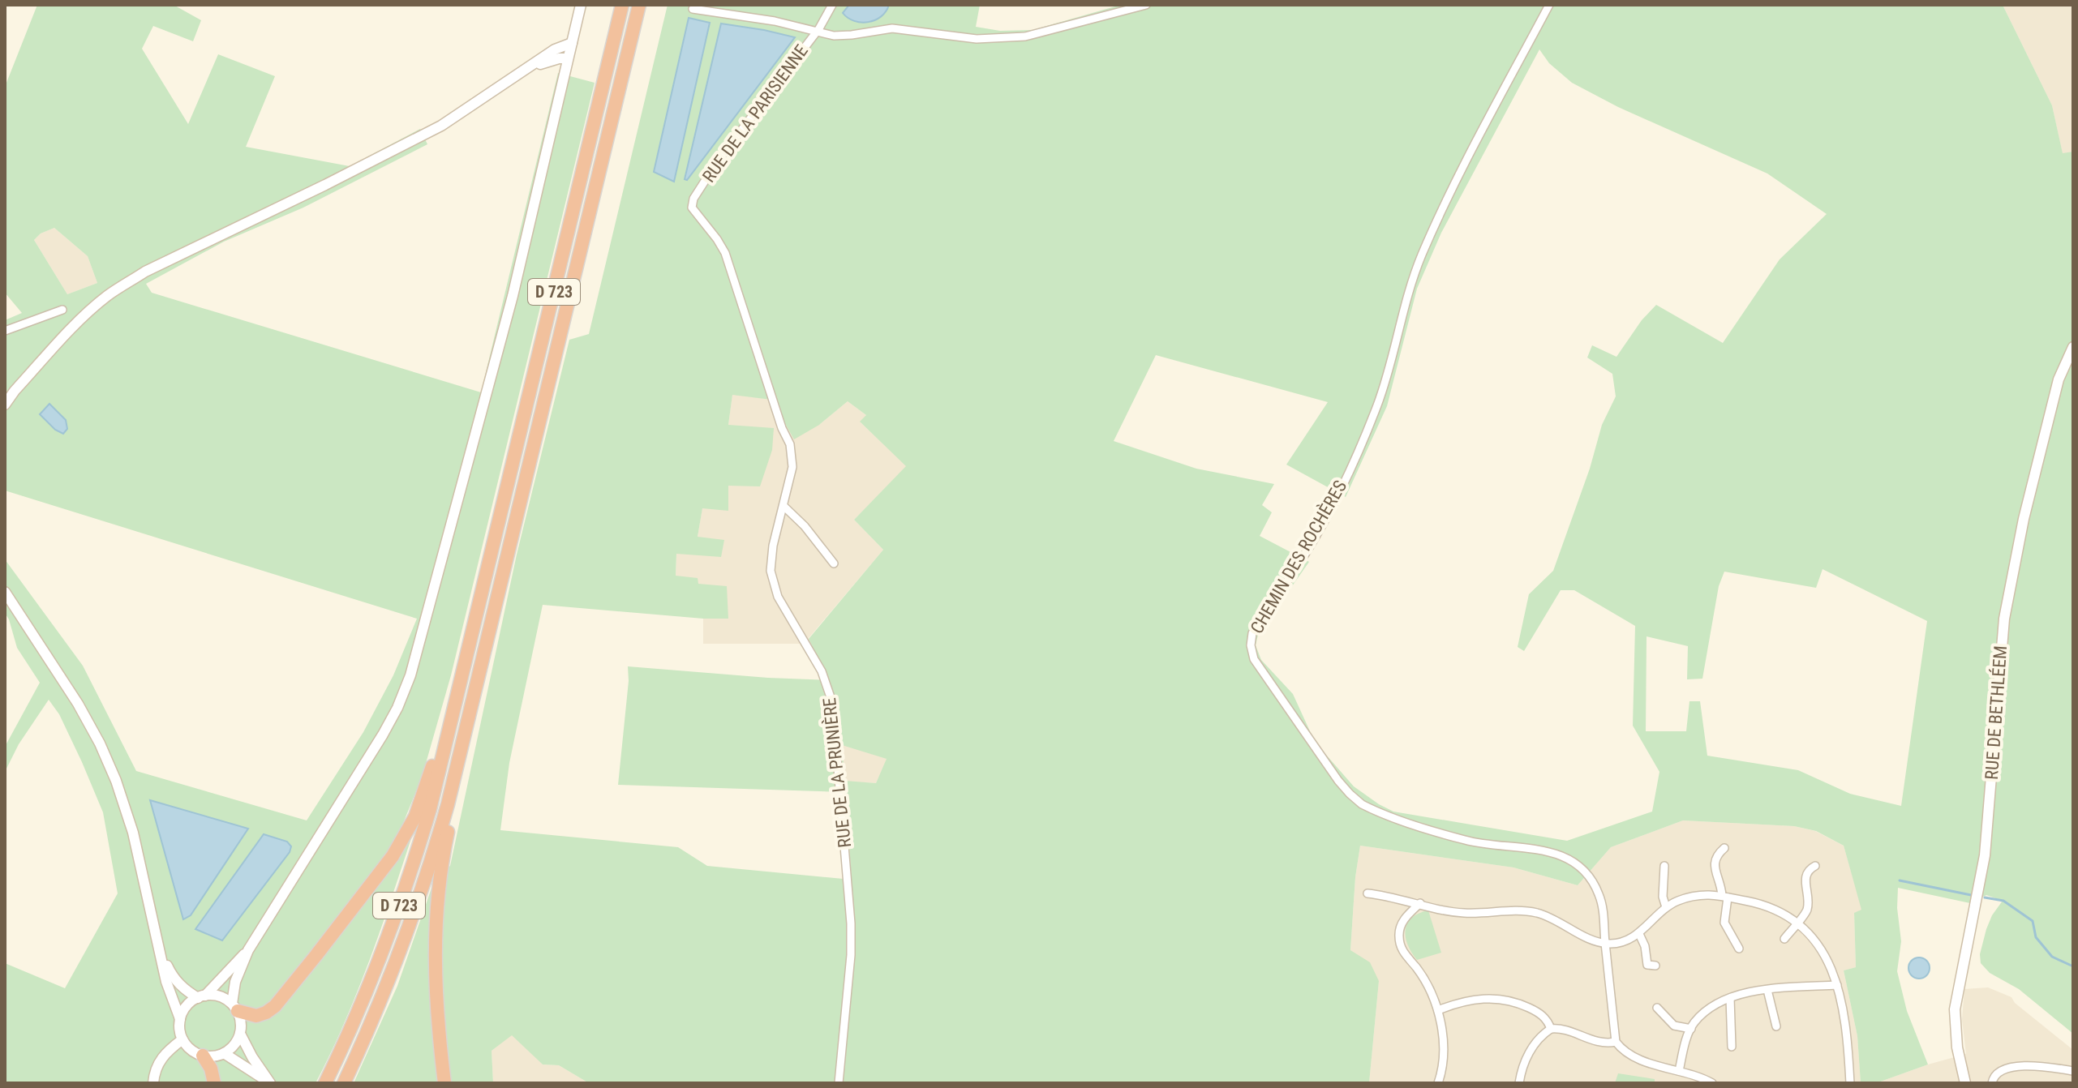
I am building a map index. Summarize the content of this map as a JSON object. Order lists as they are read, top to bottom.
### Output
{
  "streets": {
    "highway": ["D 723"],
    "street": [
      "RUE DE LA PARISIENNE",
      "CHEMIN DES ROCHÈRES",
      "RUE DE BETHLÉEM",
      "RUE DE LA PRUNIÈRE"
    ]
  },
  "crossings": [
    ["RUE DE LA PARISIENNE", "RUE DE LA PRUNIÈRE"]
  ]
}
